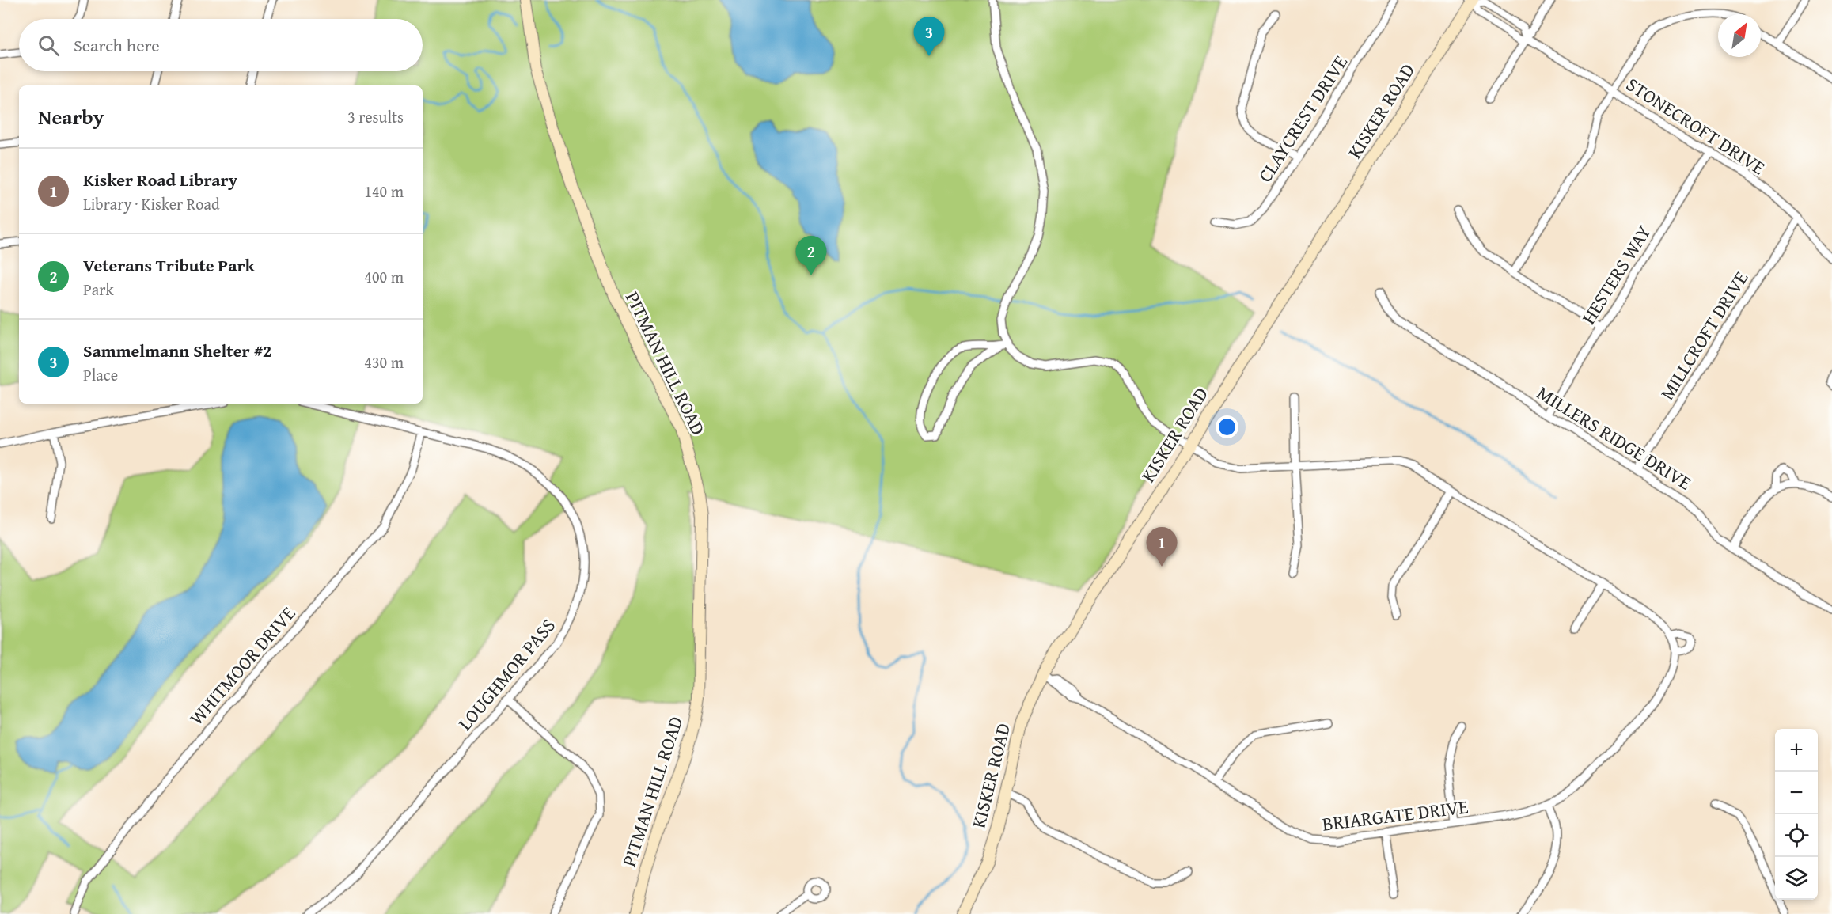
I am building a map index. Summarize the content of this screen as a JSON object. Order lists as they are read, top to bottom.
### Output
{
  "streets": {
    "main road": ["KISKER ROAD", "PITMAN HILL ROAD"],
    "street": [
      "CLAYCREST DRIVE",
      "STONECROFT DRIVE",
      "HESTERS WAY",
      "MILLCROFT DRIVE",
      "MILLERS RIDGE DRIVE",
      "WHITMOOR DRIVE",
      "LOUGHMOR PASS",
      "BRIARGATE DRIVE"
    ]
  },
  "crossings": [
    ["KISKER ROAD", "STONECROFT DRIVE"],
    ["KISKER ROAD", "BRIARGATE DRIVE"],
    ["STONECROFT DRIVE", "HESTERS WAY"],
    ["STONECROFT DRIVE", "MILLCROFT DRIVE"],
    ["HESTERS WAY", "MILLERS RIDGE DRIVE"],
    ["MILLCROFT DRIVE", "MILLERS RIDGE DRIVE"],
    ["WHITMOOR DRIVE", "LOUGHMOR PASS"]
  ],
  "north": "top right",
  "page": {
    "pins": ["3", "2", "1"],
    "search": "Search here",
    "heading": ["Nearby", "3 results"],
    "list": [
      {
        "mark": "1",
        "name": "Kisker Road Library",
        "note": "Library · Kisker Road",
        "value": "140 m"
      },
      {
        "mark": "2",
        "name": "Veterans Tribute Park",
        "note": "Park",
        "value": "400 m"
      },
      {
        "mark": "3",
        "name": "Sammelmann Shelter #2",
        "note": "Place",
        "value": "430 m"
      }
    ],
    "map_buttons": ["+", "−"]
  }
}
